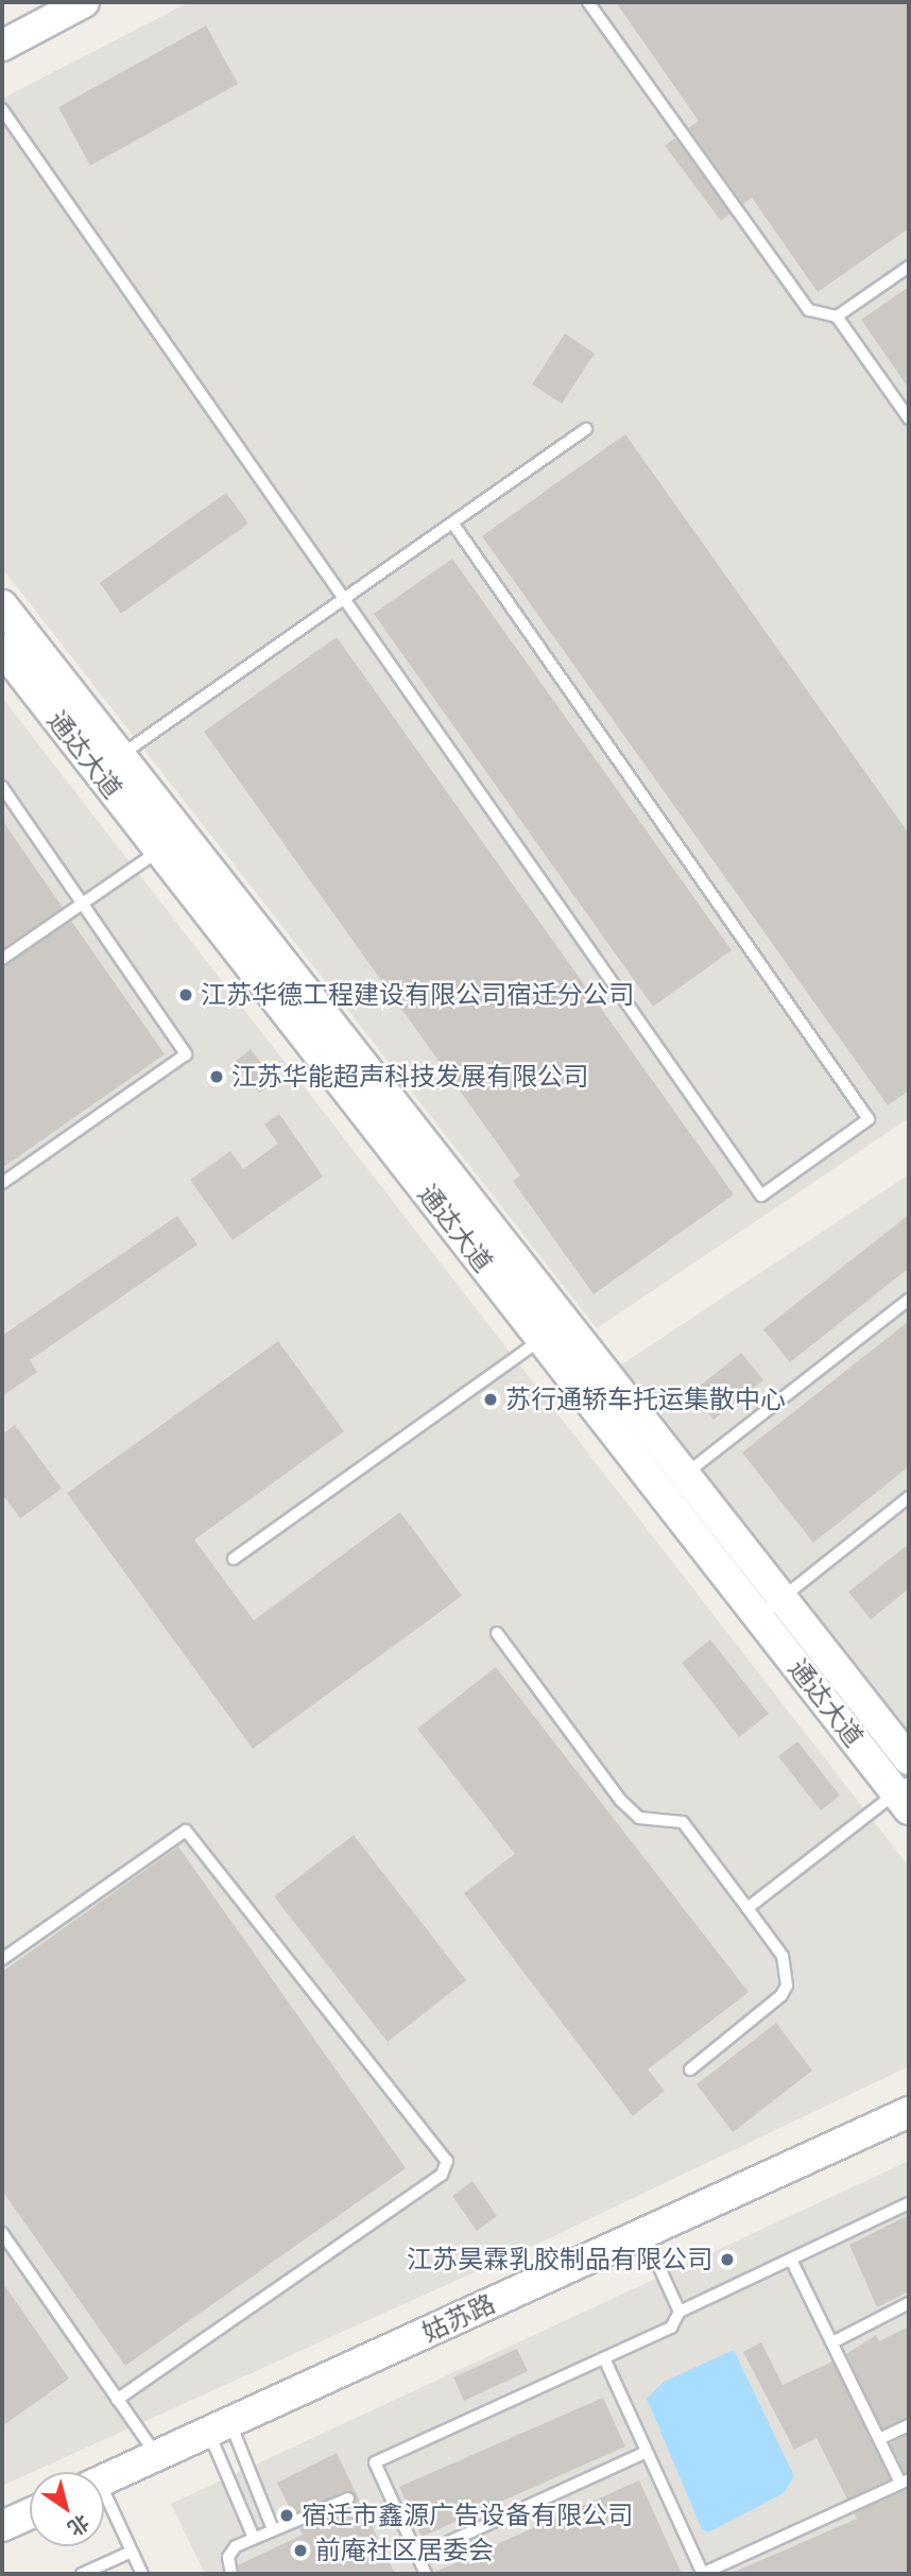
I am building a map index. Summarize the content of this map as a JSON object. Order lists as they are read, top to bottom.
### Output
{
  "streets": {
    "main road": ["通达大道", "姑苏路"]
  },
  "places": [
    "江苏华德工程建设有限公司宿迁分公司",
    "江苏华能超声科技发展有限公司",
    "苏行通轿车托运集散中心",
    "江苏昊霖乳胶制品有限公司",
    "宿迁市鑫源广告设备有限公司",
    "前庵社区居委会"
  ],
  "north": "bottom right"
}
